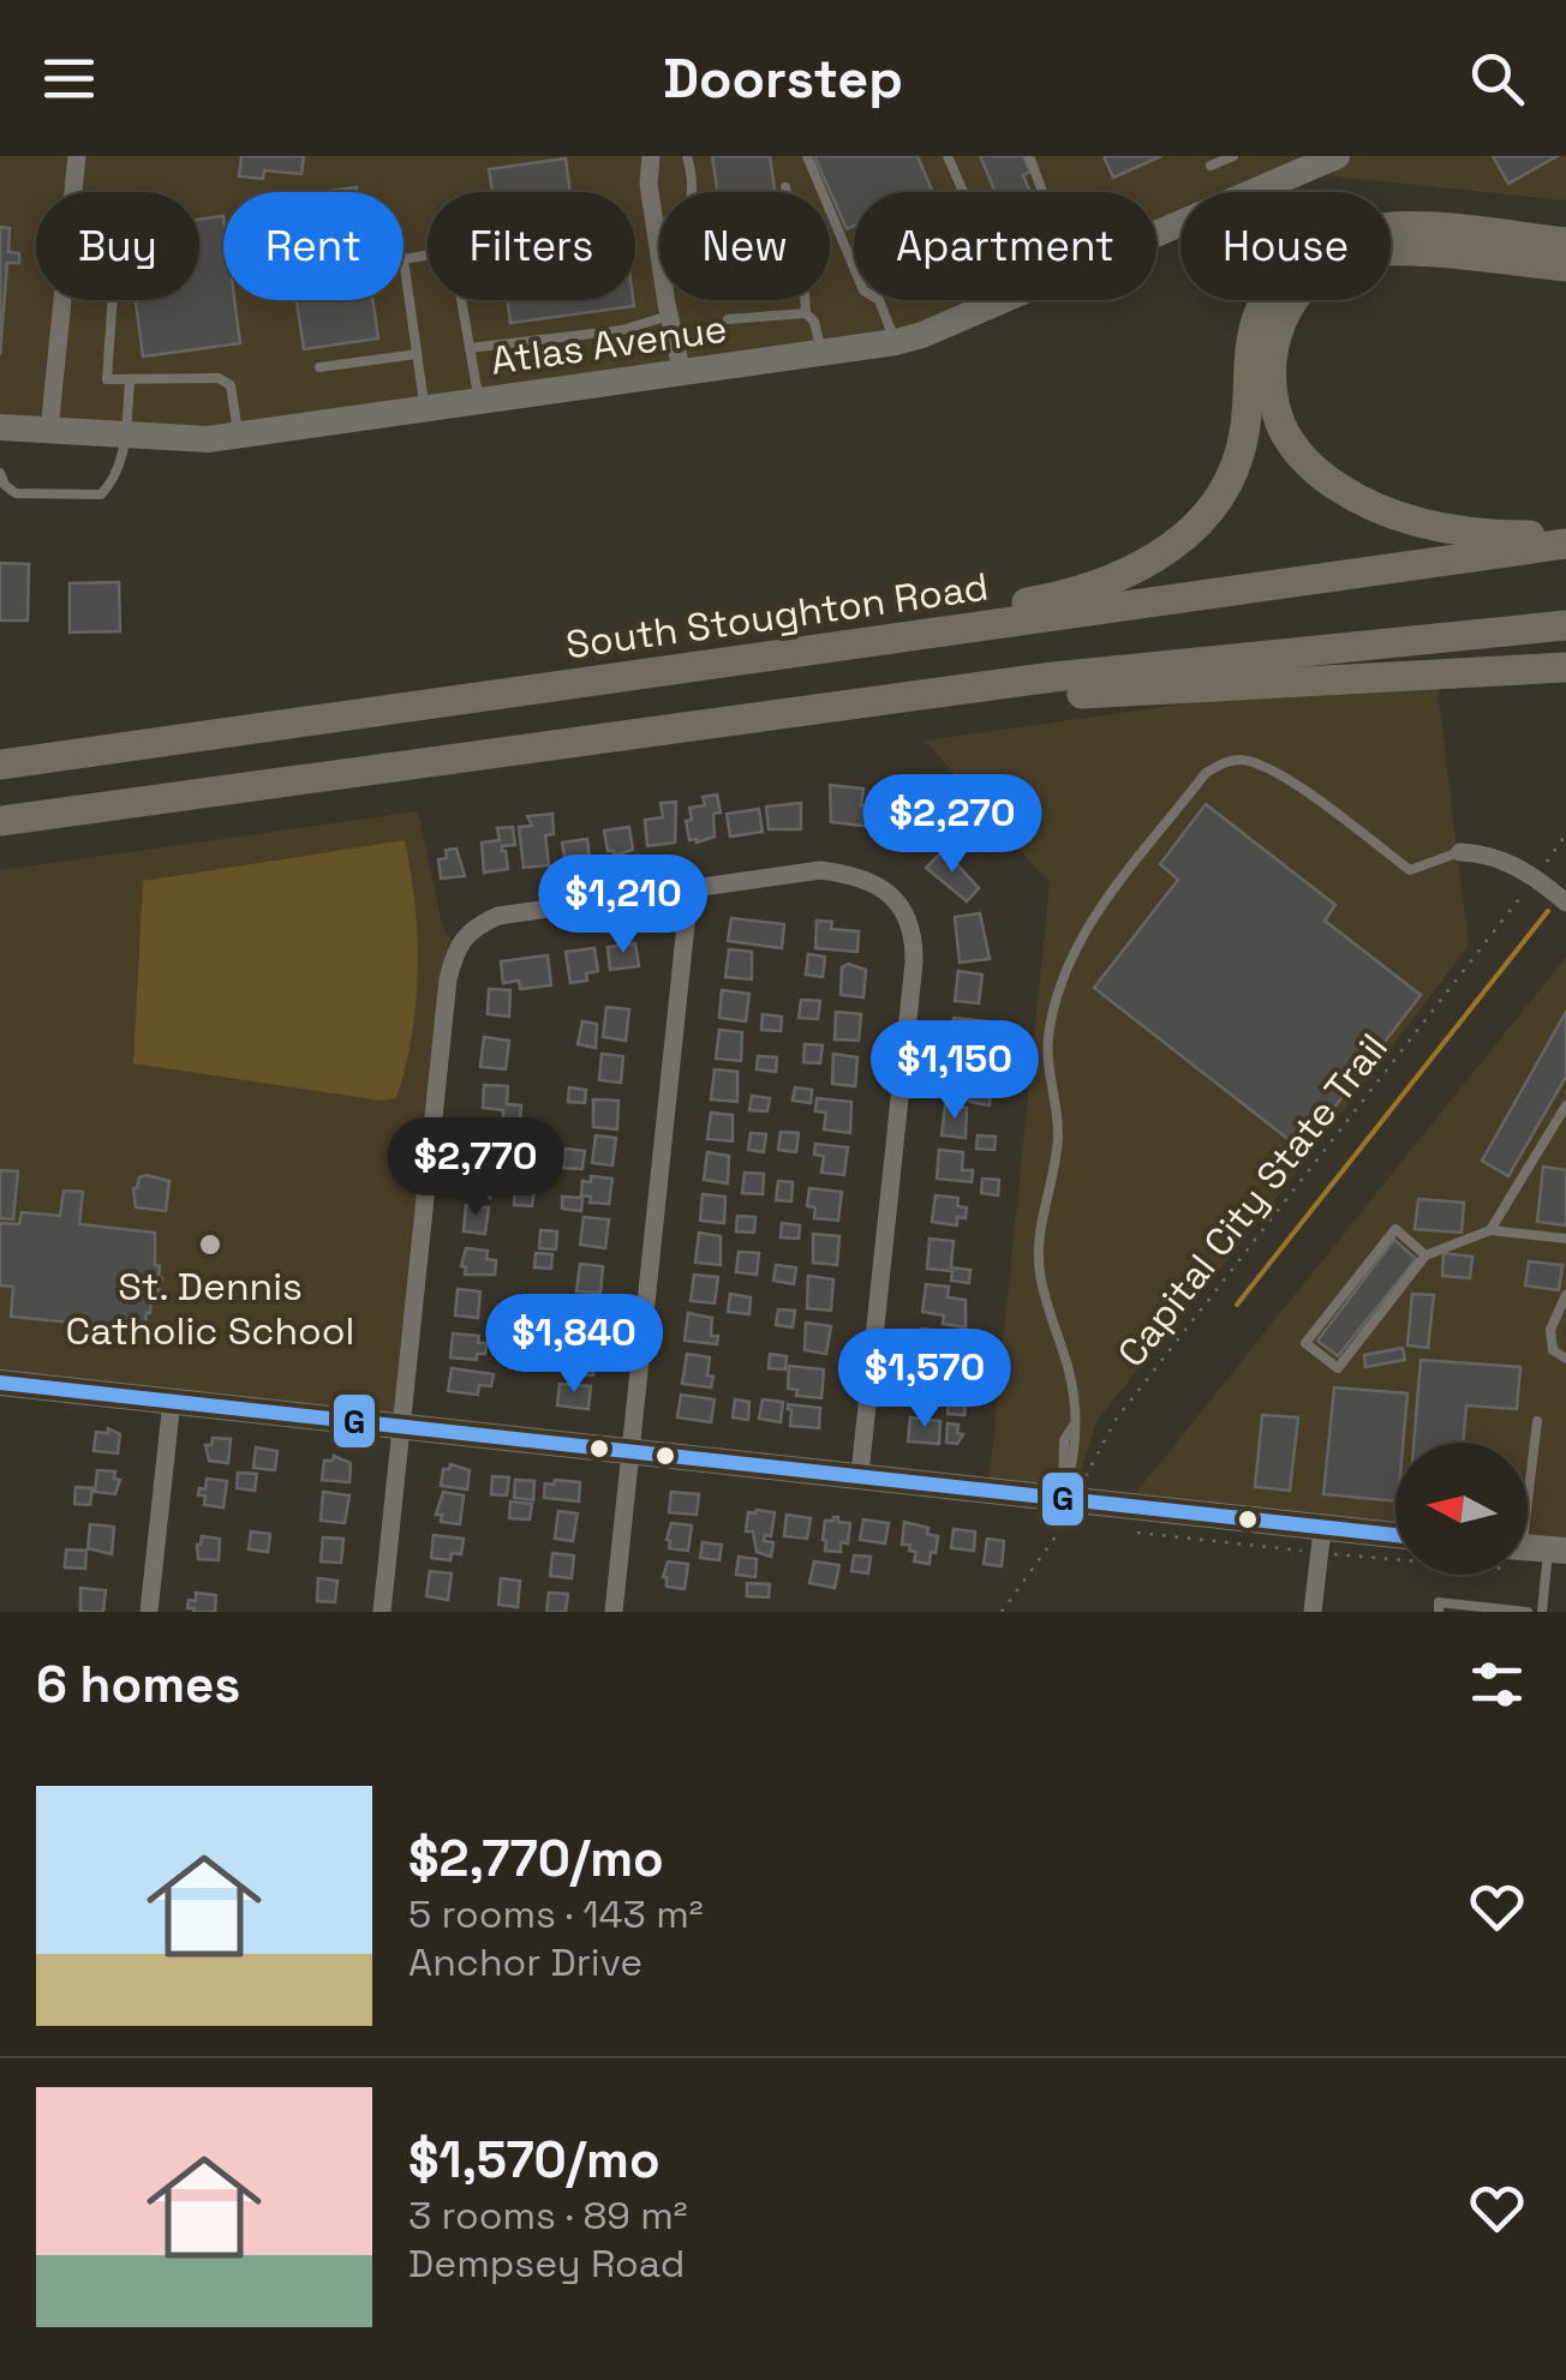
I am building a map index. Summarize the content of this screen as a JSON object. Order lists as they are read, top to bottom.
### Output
{
  "streets": {
    "main road": ["South Stoughton Road"],
    "street": ["Atlas Avenue"],
    "path": ["Capital City State Trail"]
  },
  "places": ["St. Dennis Catholic School"],
  "lines": ["transit line G"],
  "north": "left",
  "page": {
    "header": "Doorstep",
    "chip": [
      "Buy",
      "Rent",
      "Filters",
      "New",
      "Apartment",
      "House"
    ],
    "price": [
      "$2,270",
      "$1,210",
      "$1,150",
      "$2,770",
      "$1,840",
      "$1,570"
    ],
    "heading": "6 homes",
    "list": [
      {
        "name": "$2,770/mo",
        "note": "5 rooms · 143 m² · Anchor Drive"
      },
      {
        "name": "$1,570/mo",
        "note": "3 rooms · 89 m² · Dempsey Road"
      }
    ]
  }
}
